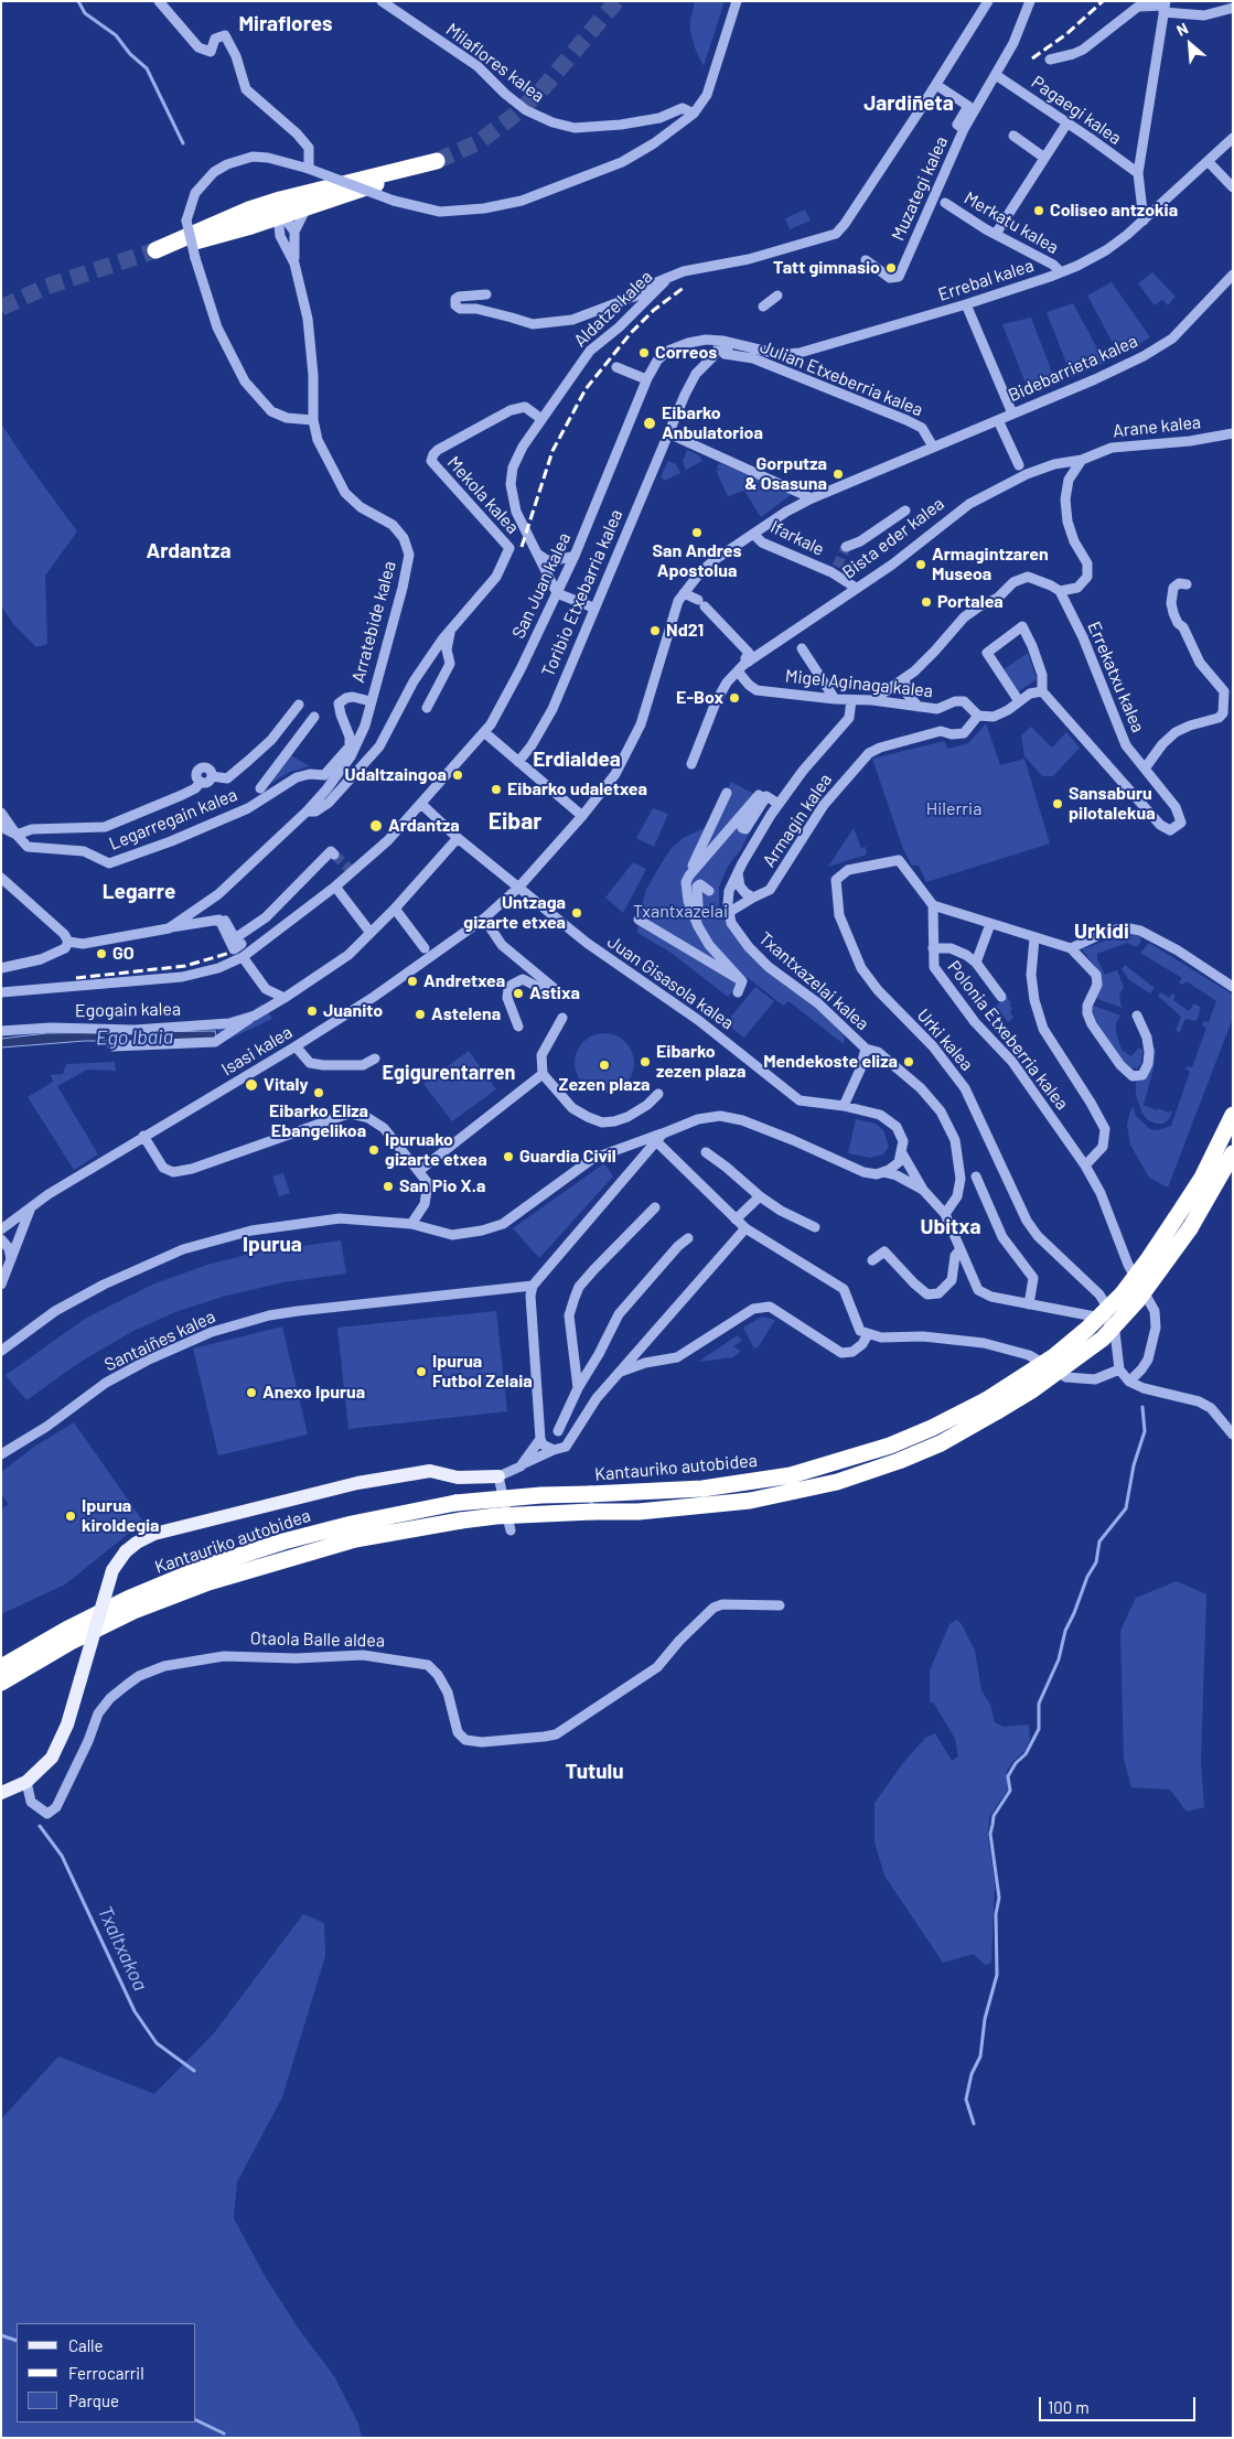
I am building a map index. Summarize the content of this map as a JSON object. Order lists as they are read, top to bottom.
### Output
{
  "streets": {
    "highway": ["Kantauriko autobidea"],
    "street": [
      "Milaflores kalea",
      "Pagaegi kalea",
      "Muzategi kalea",
      "Merkatu kalea",
      "Errebal kalea",
      "Aldatze kalea",
      "Bidebarrieta kalea",
      "Julian Etxeberria kalea",
      "Arane kalea",
      "Mekola kalea",
      "Ifarkale",
      "Bista eder kalea",
      "San Juan kalea",
      "Toribio Etxebarria kalea",
      "Arratebide kalea",
      "Errekatxu kalea",
      "Migel Aginaga kalea",
      "Legarregain kalea",
      "Armagin kalea",
      "Txantxazelai kalea",
      "Juan Gisasola kalea",
      "Egogain kalea",
      "Polonia Etxeberria kalea",
      "Urki kalea",
      "Isasi kalea",
      "Santaiñes kalea",
      "Otaola Balle aldea"
    ]
  },
  "crossings": [
    ["Muzategi kalea", "Aldatze kalea"],
    ["Merkatu kalea", "Errebal kalea"],
    ["Errebal kalea", "Julian Etxeberria kalea"],
    ["Aldatze kalea", "Mekola kalea"],
    ["Aldatze kalea", "San Juan kalea"],
    ["Bidebarrieta kalea", "Julian Etxeberria kalea"],
    ["Bidebarrieta kalea", "Ifarkale"],
    ["Bidebarrieta kalea", "Isasi kalea"],
    ["Julian Etxeberria kalea", "San Juan kalea"],
    ["Arane kalea", "Bista eder kalea"],
    ["Mekola kalea", "Arratebide kalea"],
    ["Ifarkale", "Bista eder kalea"],
    ["Bista eder kalea", "Migel Aginaga kalea"],
    ["San Juan kalea", "Juan Gisasola kalea"],
    ["Arratebide kalea", "Legarregain kalea"],
    ["Migel Aginaga kalea", "Armagin kalea"],
    ["Txantxazelai kalea", "Juan Gisasola kalea"],
    ["Juan Gisasola kalea", "Egogain kalea"],
    ["Juan Gisasola kalea", "Isasi kalea"],
    ["Polonia Etxeberria kalea", "Urki kalea"]
  ],
  "districts": [
    "Miraflores",
    "Jardiñeta",
    "Ardantza",
    "Erdialdea",
    "Eibar",
    "Legarre",
    "Urkidi",
    "Egigurentarren",
    "Ubitxa",
    "Ipurua",
    "Tutulu"
  ],
  "water": ["Ego Ibaia", "Txaltxakoa"],
  "parks": ["Hilerria", "Txantxazelai"],
  "places": [
    "Coliseo antzokia",
    "Tatt gimnasio",
    "Correos",
    "Eibarko Anbulatorioa",
    "Gorputza & Osasuna",
    "San Andres Apostolua",
    "Armagintzaren Museoa",
    "Portalea",
    "Nd21",
    "E-Box",
    "Udaltzaingoa",
    "Eibarko udaletxea",
    "Sansaburu pilotalekua",
    "Ardantza",
    "Untzaga gizarte etxea",
    "GO",
    "Andretxea",
    "Astixa",
    "Juanito",
    "Astelena",
    "Eibarko zezen plaza",
    "Mendekoste eliza",
    "Zezen plaza",
    "Vitaly",
    "Eibarko Eliza Ebangelikoa",
    "Ipuruako gizarte etxea",
    "Guardia Civil",
    "San Pio X.a",
    "Ipurua Futbol Zelaia",
    "Anexo Ipurua",
    "Ipurua kiroldegia"
  ],
  "legend": ["Calle", "Ferrocarril", "Parque"],
  "scale_bar": "100 m",
  "north": "top left"
}
